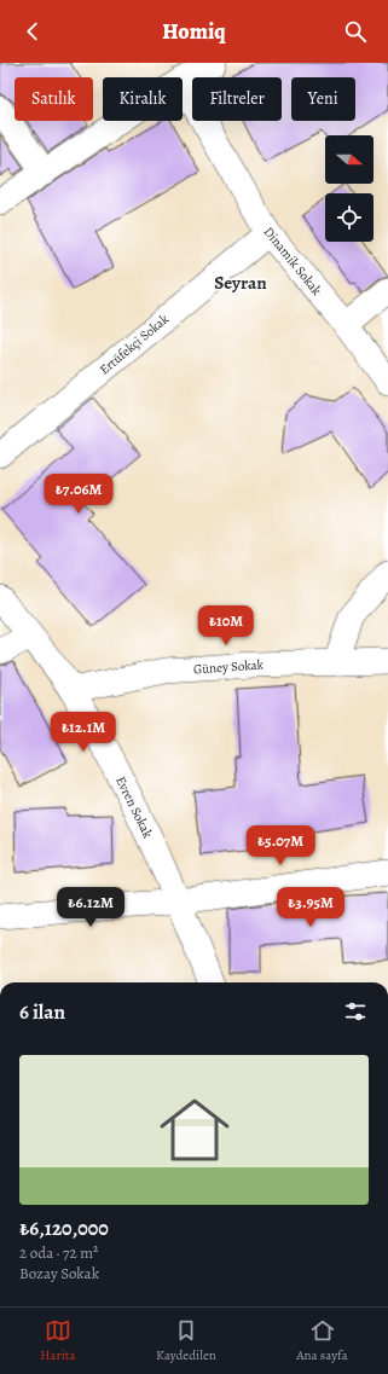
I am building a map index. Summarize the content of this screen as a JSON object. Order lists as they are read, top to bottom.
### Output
{
  "streets": {
    "street": [
      "Dinamik Sokak",
      "Ertüfekçi Sokak",
      "Güney Sokak",
      "Evren Sokak"
    ]
  },
  "crossings": [
    ["Dinamik Sokak", "Ertüfekçi Sokak"],
    ["Güney Sokak", "Evren Sokak"]
  ],
  "districts": ["Seyran"],
  "north": "right",
  "page": {
    "header": "Homiq",
    "chip": [
      "Satılık",
      "Kiralık",
      "Filtreler",
      "Yeni"
    ],
    "price": [
      "₺7.06M",
      "₺10M",
      "₺12.1M",
      "₺5.07M",
      "₺6.12M",
      "₺3.95M"
    ],
    "heading": "6 ilan",
    "list": [
      {
        "name": "₺6,120,000",
        "note": "2 oda · 72 m² · Bozay Sokak"
      }
    ],
    "tabs": ["Harita", "Kaydedilen", "Ana sayfa"]
  }
}
